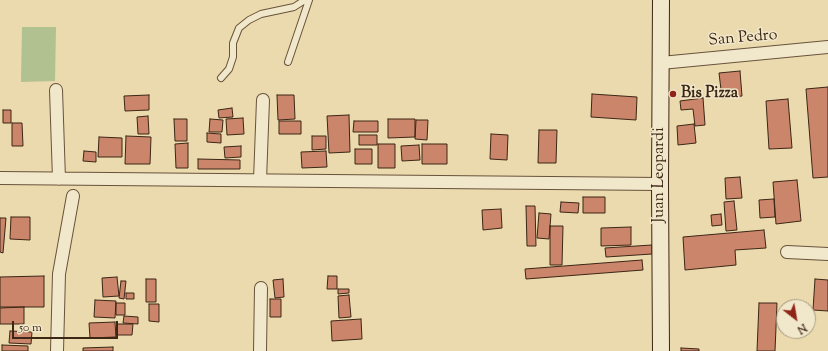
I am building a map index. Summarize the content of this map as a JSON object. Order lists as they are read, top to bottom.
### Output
{
  "streets": {
    "main road": ["Juan Leopardi"],
    "street": ["San Pedro"]
  },
  "crossings": [
    ["San Pedro", "Juan Leopardi"]
  ],
  "places": ["Bis Pizza"],
  "scale_bar": "50 m",
  "north": "bottom right"
}
